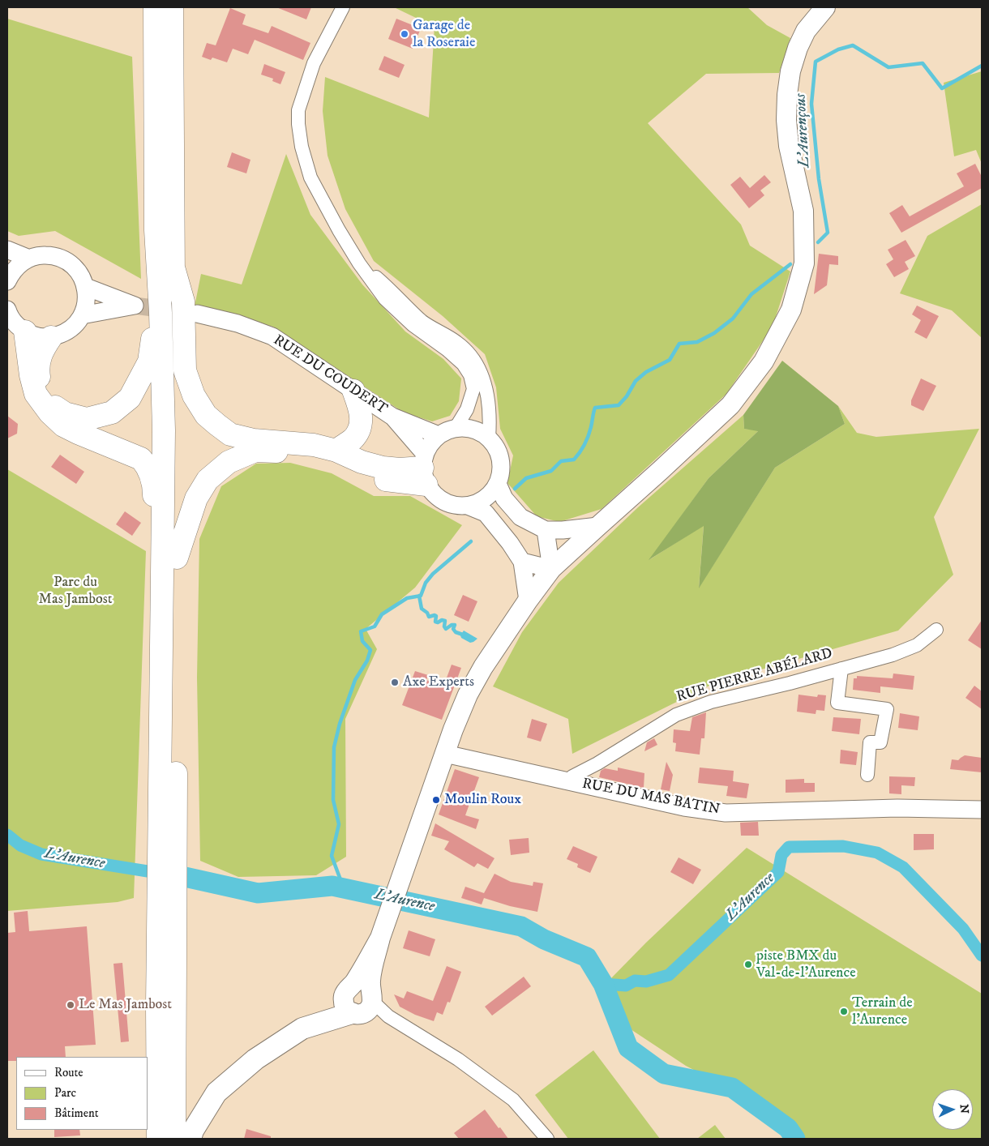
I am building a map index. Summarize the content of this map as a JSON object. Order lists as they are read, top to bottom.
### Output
{
  "streets": {
    "street": ["RUE DU COUDERT", "RUE PIERRE ABÉLARD", "RUE DU MAS BATIN"]
  },
  "crossings": [
    ["RUE PIERRE ABÉLARD", "RUE DU MAS BATIN"]
  ],
  "water": ["L'Aurençous", "L'Aurence"],
  "parks": ["Parc du Mas Jambost"],
  "places": [
    "Garage de la Roseraie",
    "Axe Experts",
    "Moulin Roux",
    "piste BMX du Val-de-l'Aurence",
    "Le Mas Jambost",
    "Terrain de l'Aurence"
  ],
  "legend": ["Route", "Parc", "Bâtiment"],
  "north": "right"
}
